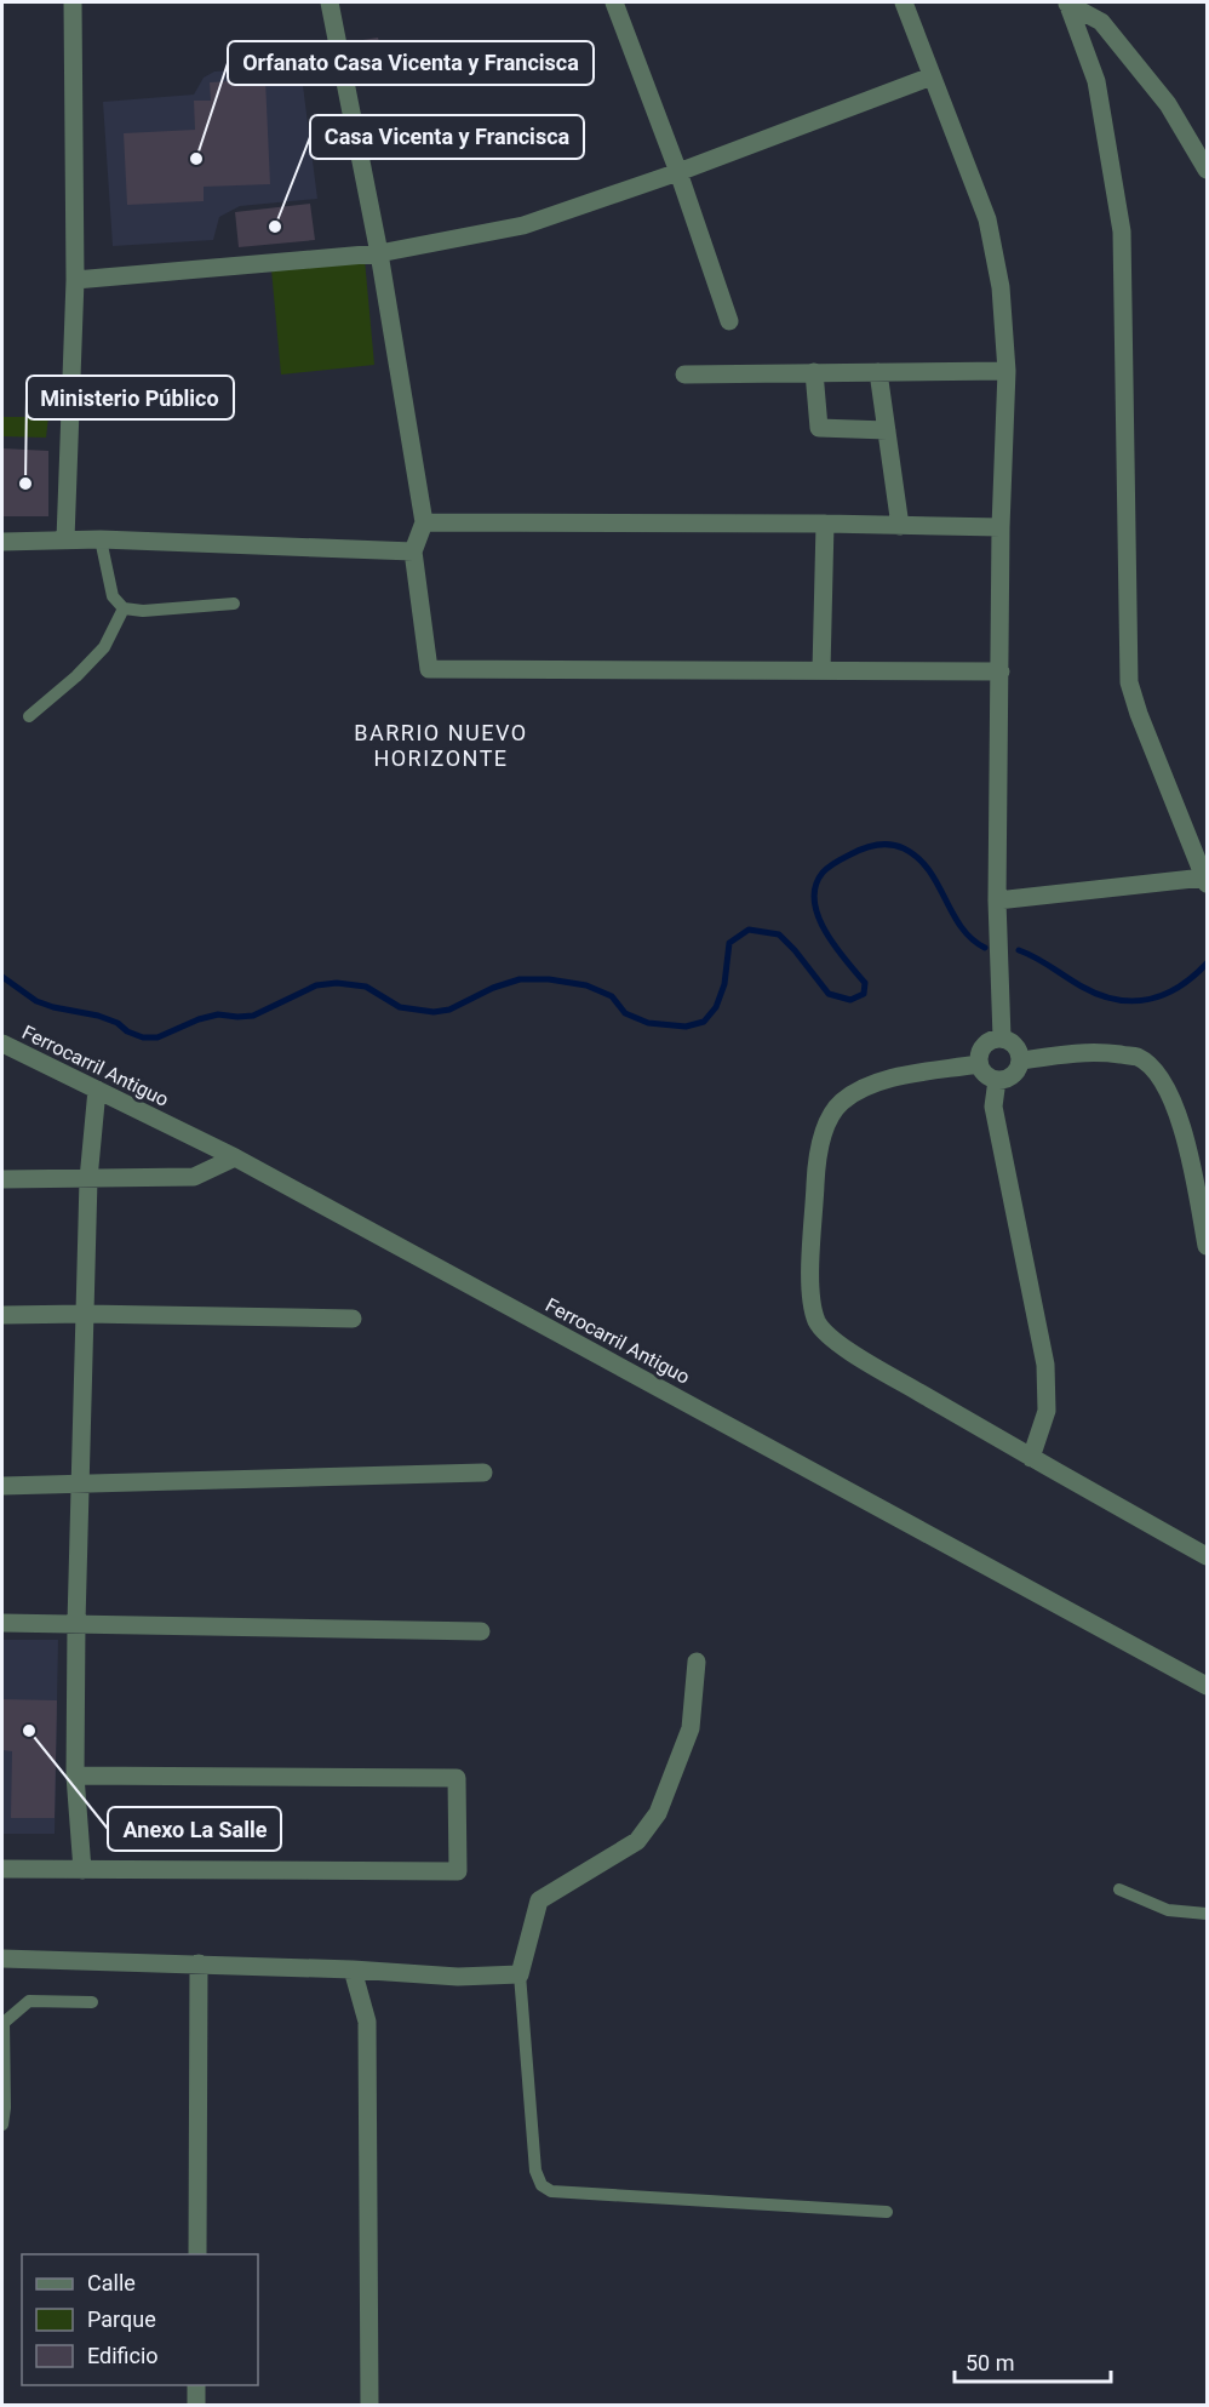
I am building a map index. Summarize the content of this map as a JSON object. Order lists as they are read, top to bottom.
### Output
{
  "streets": {
    "street": ["Ferrocarril Antiguo"]
  },
  "districts": ["BARRIO NUEVO HORIZONTE"],
  "places": [
    "Orfanato Casa Vicenta y Francisca",
    "Casa Vicenta y Francisca",
    "Ministerio Público",
    "Anexo La Salle"
  ],
  "legend": ["Calle", "Parque", "Edificio"],
  "scale_bar": "50 m"
}
